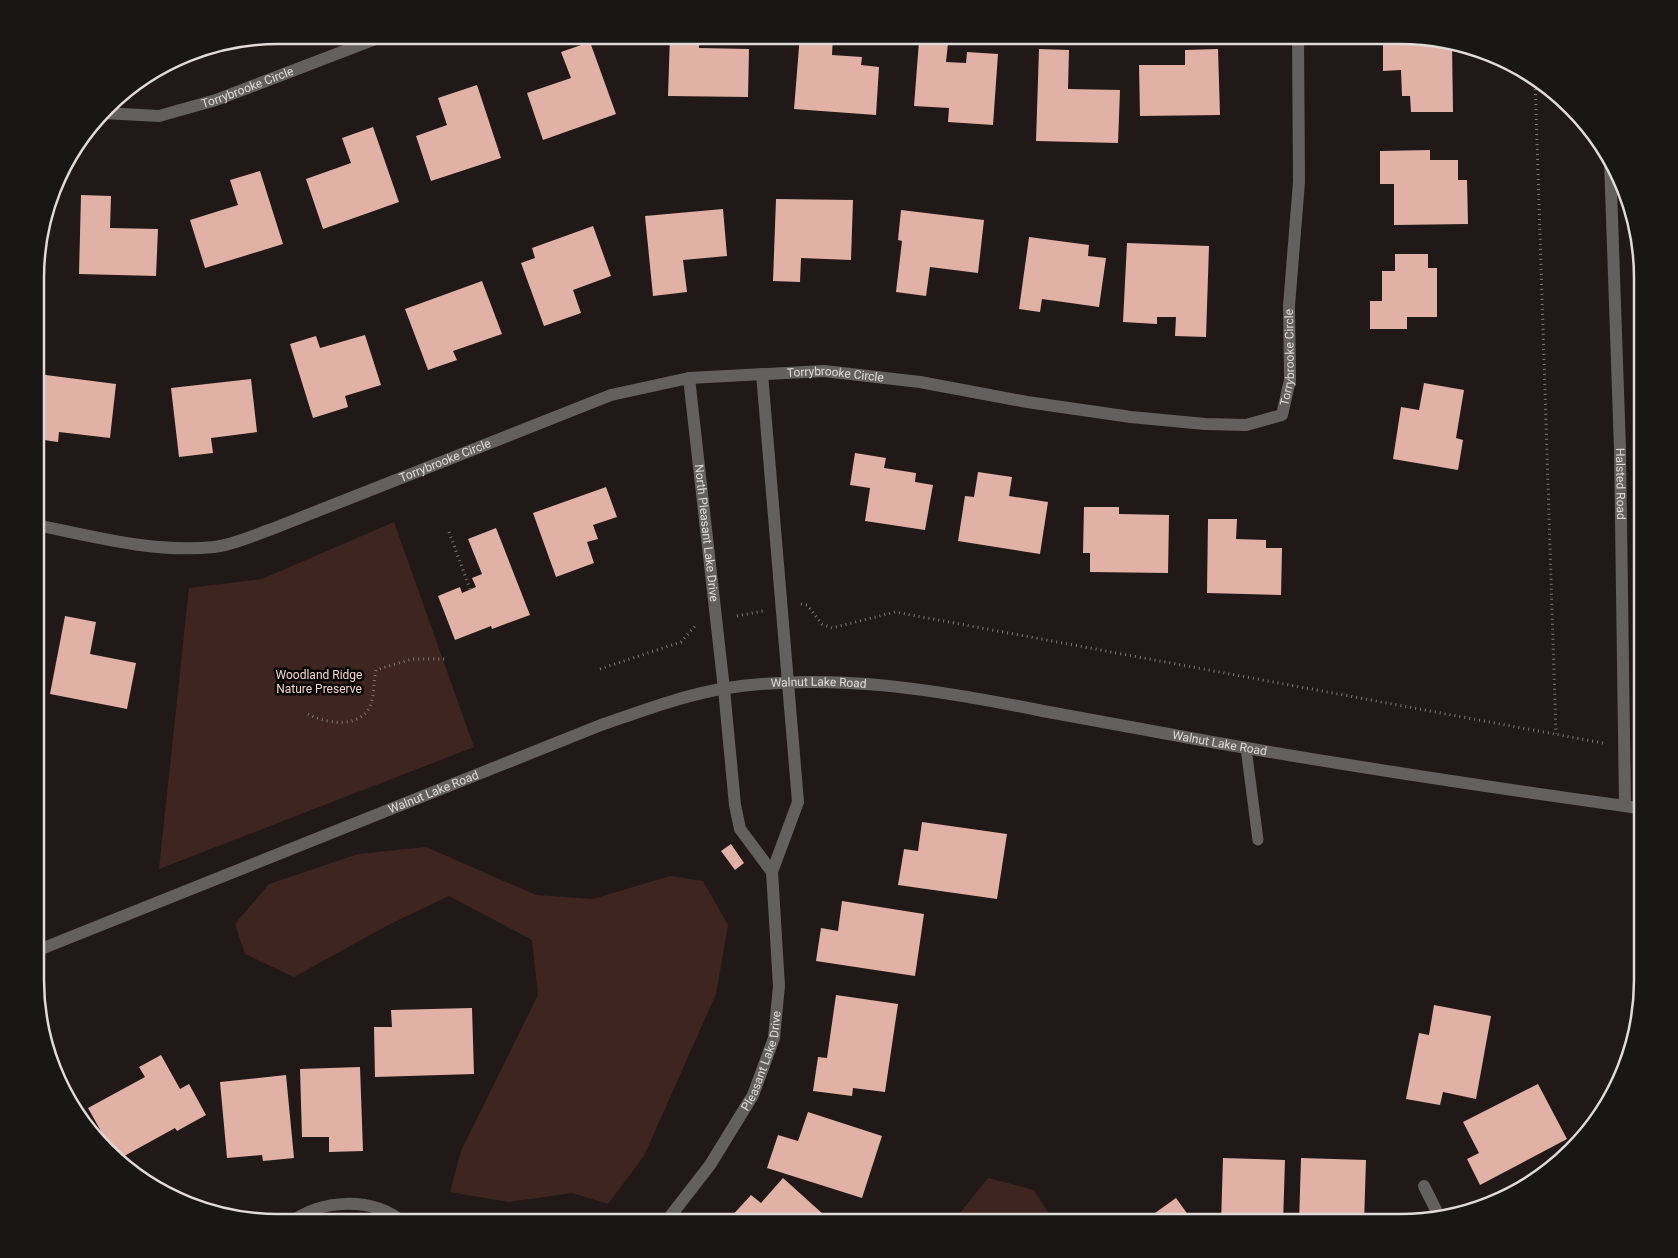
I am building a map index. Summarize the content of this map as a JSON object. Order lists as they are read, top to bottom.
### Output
{
  "streets": {
    "street": [
      "Torrybrooke Circle",
      "Halsted Road",
      "North Pleasant Lake Drive",
      "Walnut Lake Road",
      "Pleasant Lake Drive"
    ]
  },
  "crossings": [
    ["Torrybrooke Circle", "North Pleasant Lake Drive"],
    ["Halsted Road", "Walnut Lake Road"],
    ["North Pleasant Lake Drive", "Walnut Lake Road"],
    ["Walnut Lake Road", "Pleasant Lake Drive"]
  ],
  "parks": ["Woodland Ridge Nature Preserve"]
}
